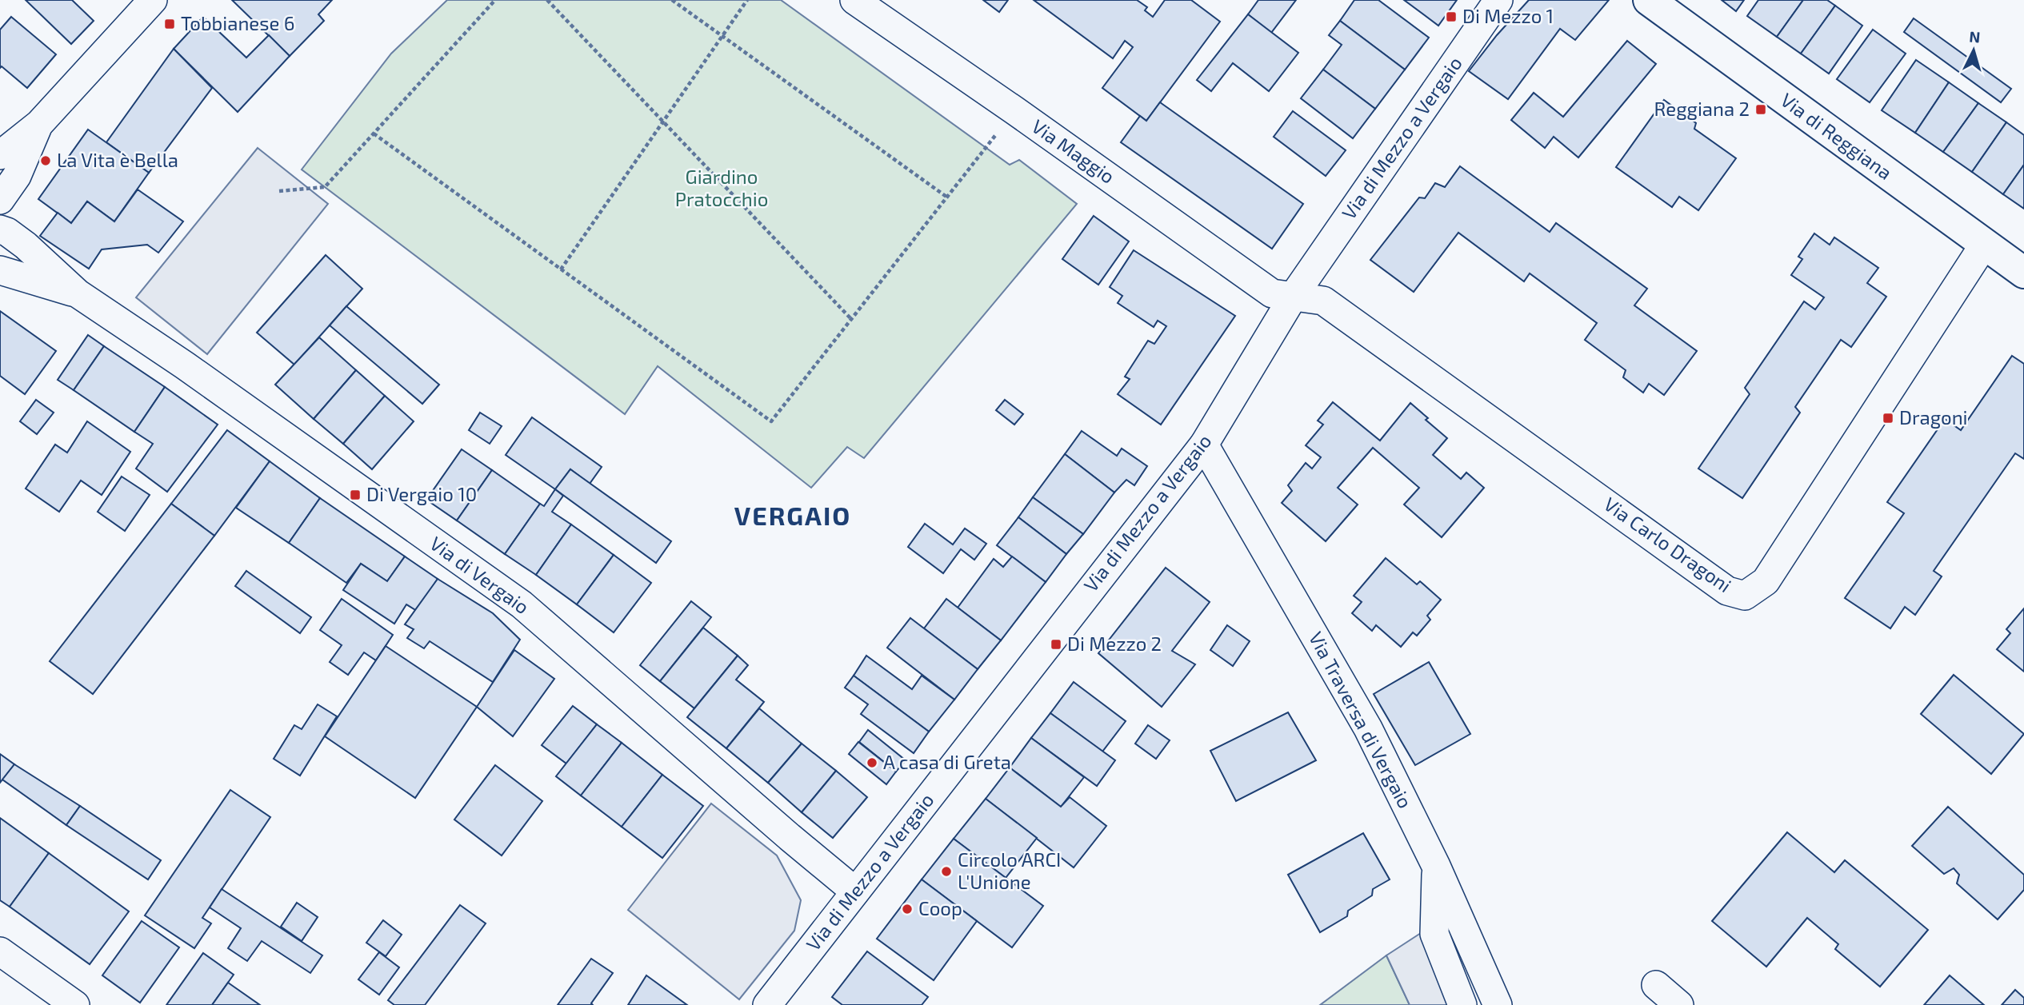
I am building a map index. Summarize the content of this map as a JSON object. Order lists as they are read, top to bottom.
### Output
{
  "streets": {
    "street": [
      "Via di Reggiana",
      "Via di Mezzo a Vergaio",
      "Via Maggio",
      "Via Carlo Dragoni",
      "Via di Vergaio",
      "Via Traversa di Vergaio"
    ]
  },
  "crossings": [
    ["Via di Reggiana", "Via Carlo Dragoni"],
    ["Via di Mezzo a Vergaio", "Via Maggio"],
    ["Via di Mezzo a Vergaio", "Via Carlo Dragoni"],
    ["Via di Mezzo a Vergaio", "Via di Vergaio"],
    ["Via di Mezzo a Vergaio", "Via Traversa di Vergaio"],
    ["Via Maggio", "Via Carlo Dragoni"]
  ],
  "districts": ["VERGAIO"],
  "parks": ["Giardino Pratocchio"],
  "places": {
    "transit": [
      "Di Mezzo 1",
      "Tobbianese 6",
      "Reggiana 2",
      "Dragoni",
      "Di Vergaio 10",
      "Di Mezzo 2"
    ],
    "other": [
      "La Vita è Bella",
      "A casa di Greta",
      "Circolo ARCI L'Unione",
      "Coop"
    ]
  },
  "north": "top"
}
